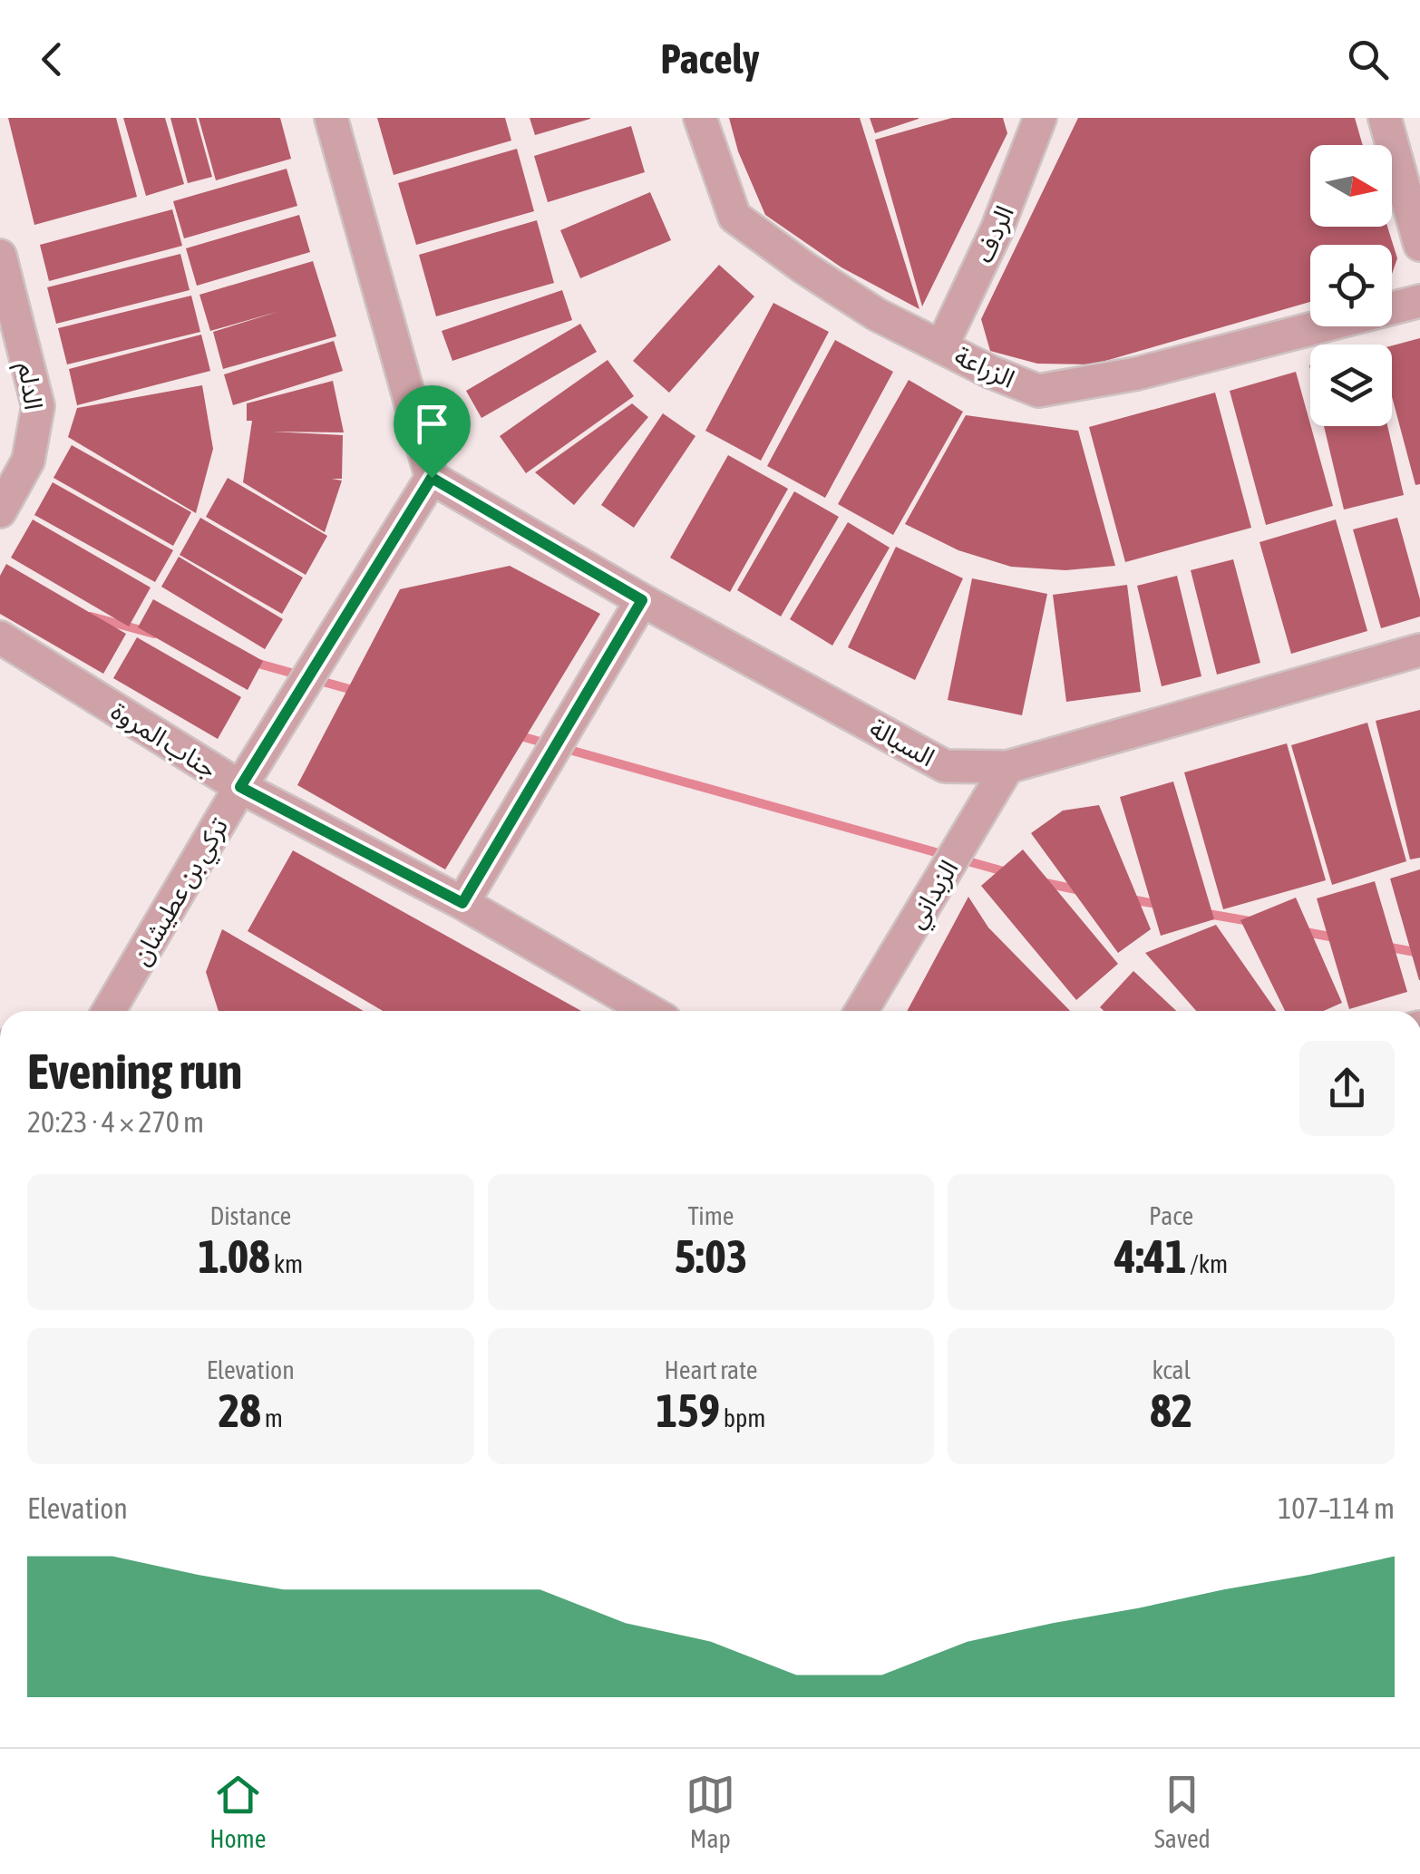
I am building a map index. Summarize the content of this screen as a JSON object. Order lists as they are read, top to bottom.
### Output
{
  "streets": {
    "street": [
      "الردف",
      "الزراعة",
      "الدلم",
      "جناب المروة",
      "السبالة",
      "تركي بن عطيشان",
      "الزبداني"
    ]
  },
  "crossings": [
    ["الردف", "الزراعة"],
    ["جناب المروة", "تركي بن عطيشان"],
    ["السبالة", "تركي بن عطيشان"],
    ["السبالة", "الزبداني"]
  ],
  "north": "right",
  "page": {
    "header": "Pacely",
    "heading": ["Evening run", "20:23 · 4 × 270 m"],
    "stats": [
      ["Distance", "1.08 km"],
      ["Time", "5:03"],
      ["Pace", "4:41 /km"],
      ["Elevation", "28 m"],
      ["Heart rate", "159 bpm"],
      ["kcal", "82"]
    ],
    "chart": ["Elevation", "107–114 m"],
    "tabs": ["Home", "Map", "Saved"]
  }
}
